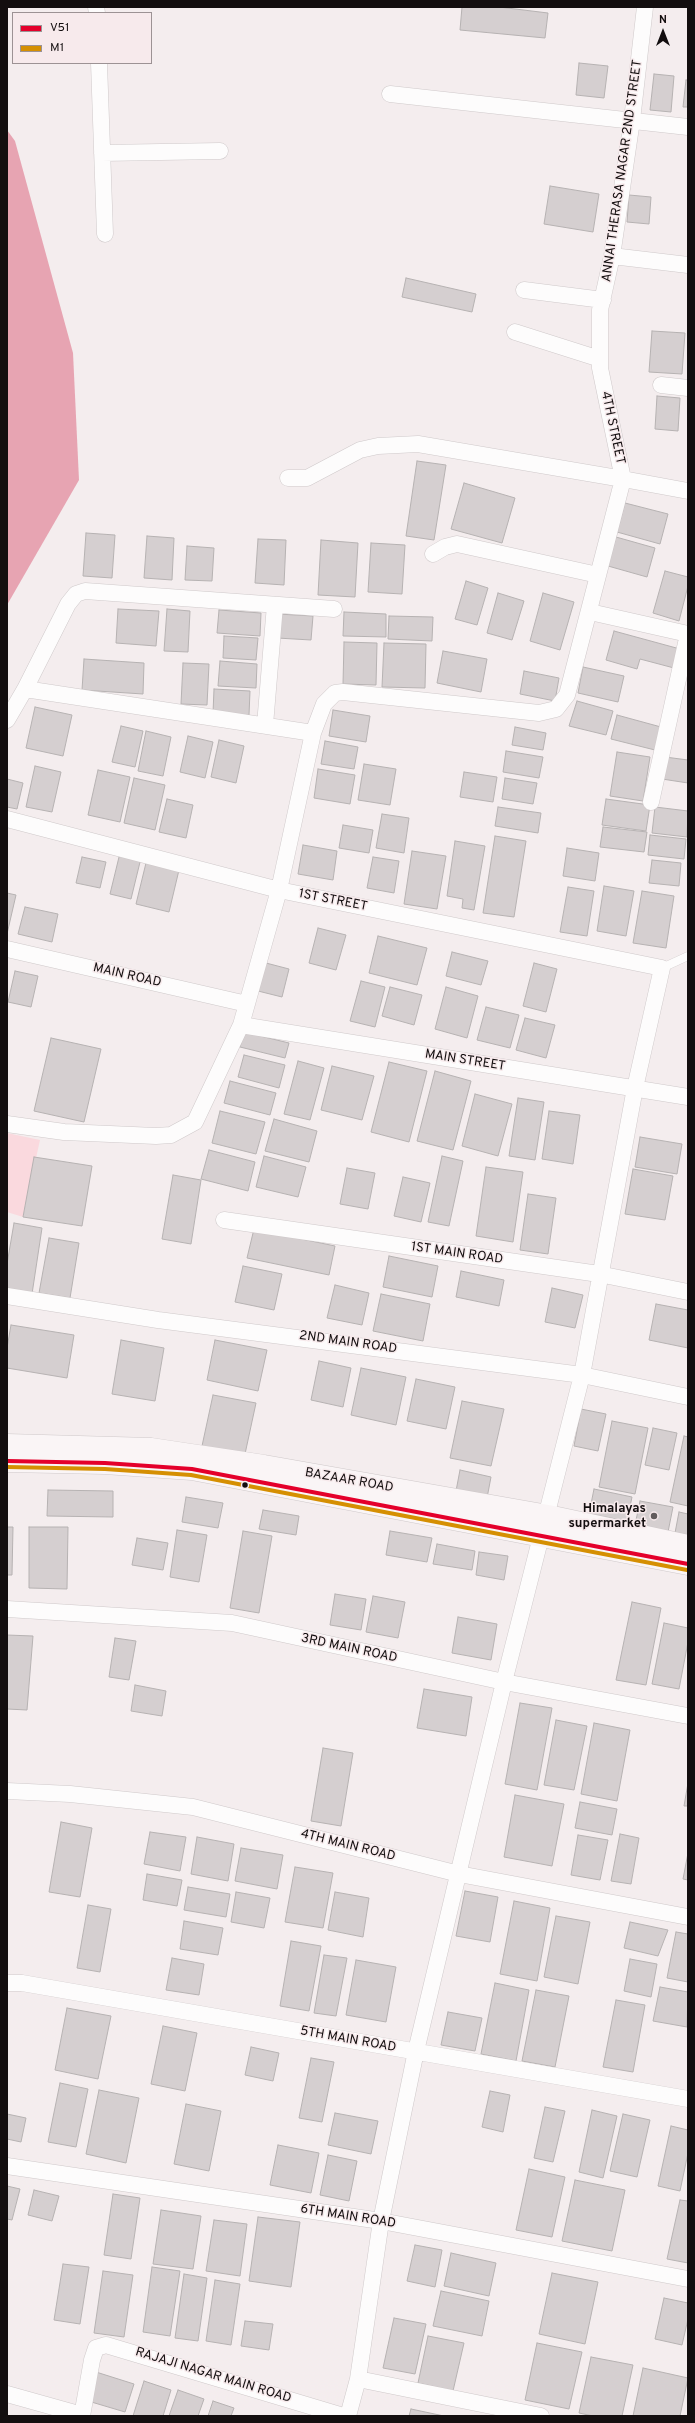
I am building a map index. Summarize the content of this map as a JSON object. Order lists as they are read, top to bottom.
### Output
{
  "streets": {
    "main road": ["BAZAAR ROAD"],
    "street": [
      "ANNAI THERASA NAGAR 2ND STREET",
      "4TH STREET",
      "1ST STREET",
      "MAIN ROAD",
      "MAIN STREET",
      "1ST MAIN ROAD",
      "2ND MAIN ROAD",
      "3RD MAIN ROAD",
      "4TH MAIN ROAD",
      "5TH MAIN ROAD",
      "6TH MAIN ROAD",
      "RAJAJI NAGAR MAIN ROAD"
    ]
  },
  "crossings": [
    ["ANNAI THERASA NAGAR 2ND STREET", "4TH STREET"]
  ],
  "places": ["Himalayas supermarket"],
  "lines": ["transit line V51", "transit line M1"],
  "legend": ["V51", "M1"],
  "north": "top"
}
